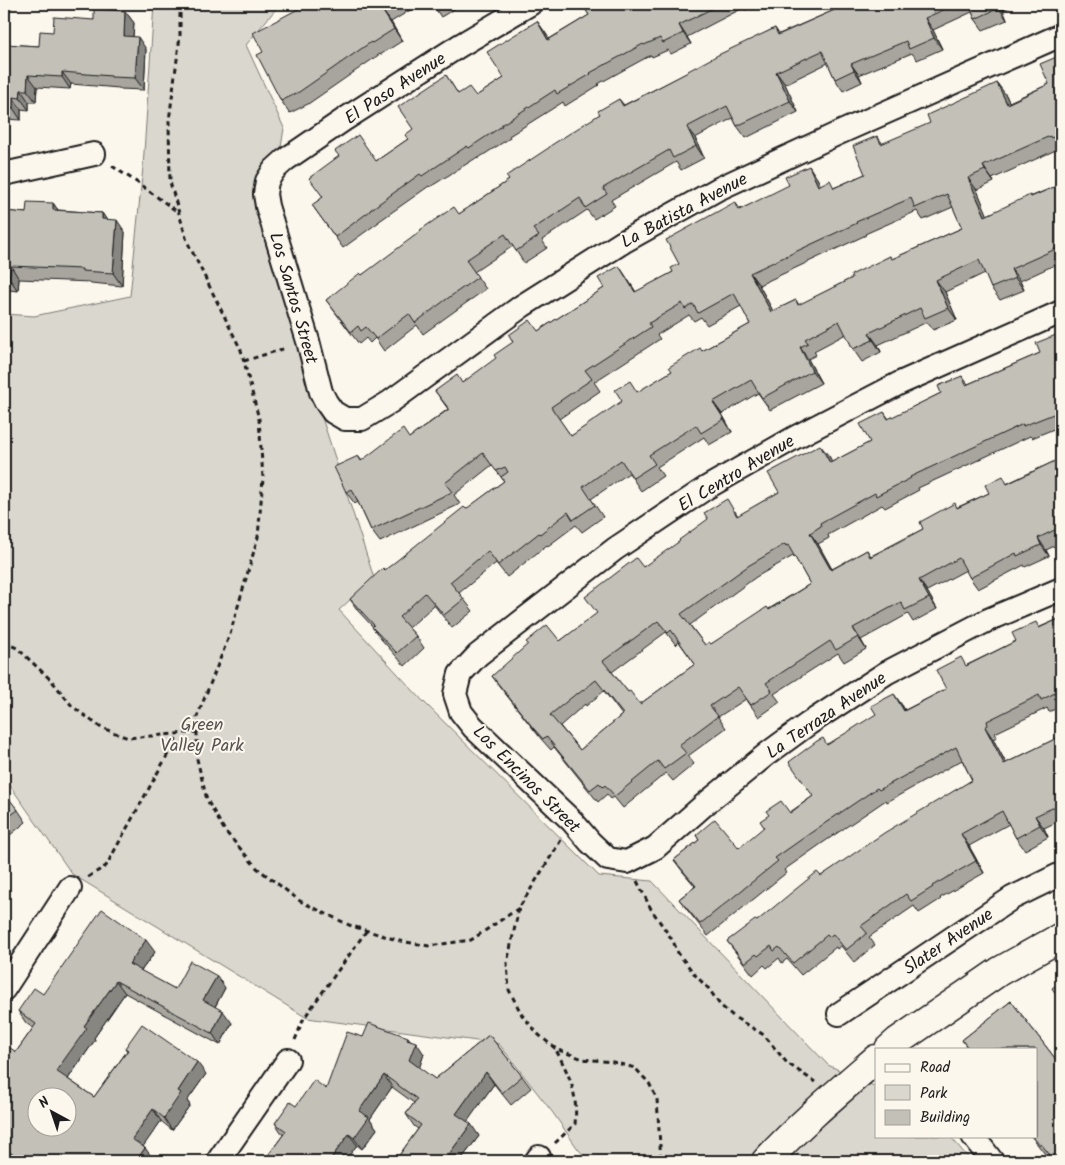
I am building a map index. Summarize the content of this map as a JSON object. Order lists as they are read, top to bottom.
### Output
{
  "streets": {
    "street": [
      "El Paso Avenue",
      "La Batista Avenue",
      "Los Santos Street",
      "El Centro Avenue",
      "La Terraza Avenue",
      "Los Encinos Street",
      "Slater Avenue"
    ]
  },
  "crossings": [
    ["El Paso Avenue", "Los Santos Street"],
    ["La Batista Avenue", "Los Santos Street"],
    ["El Centro Avenue", "Los Encinos Street"],
    ["La Terraza Avenue", "Los Encinos Street"]
  ],
  "parks": ["Green Valley Park"],
  "legend": ["Road", "Park", "Building"],
  "north": "top left"
}
